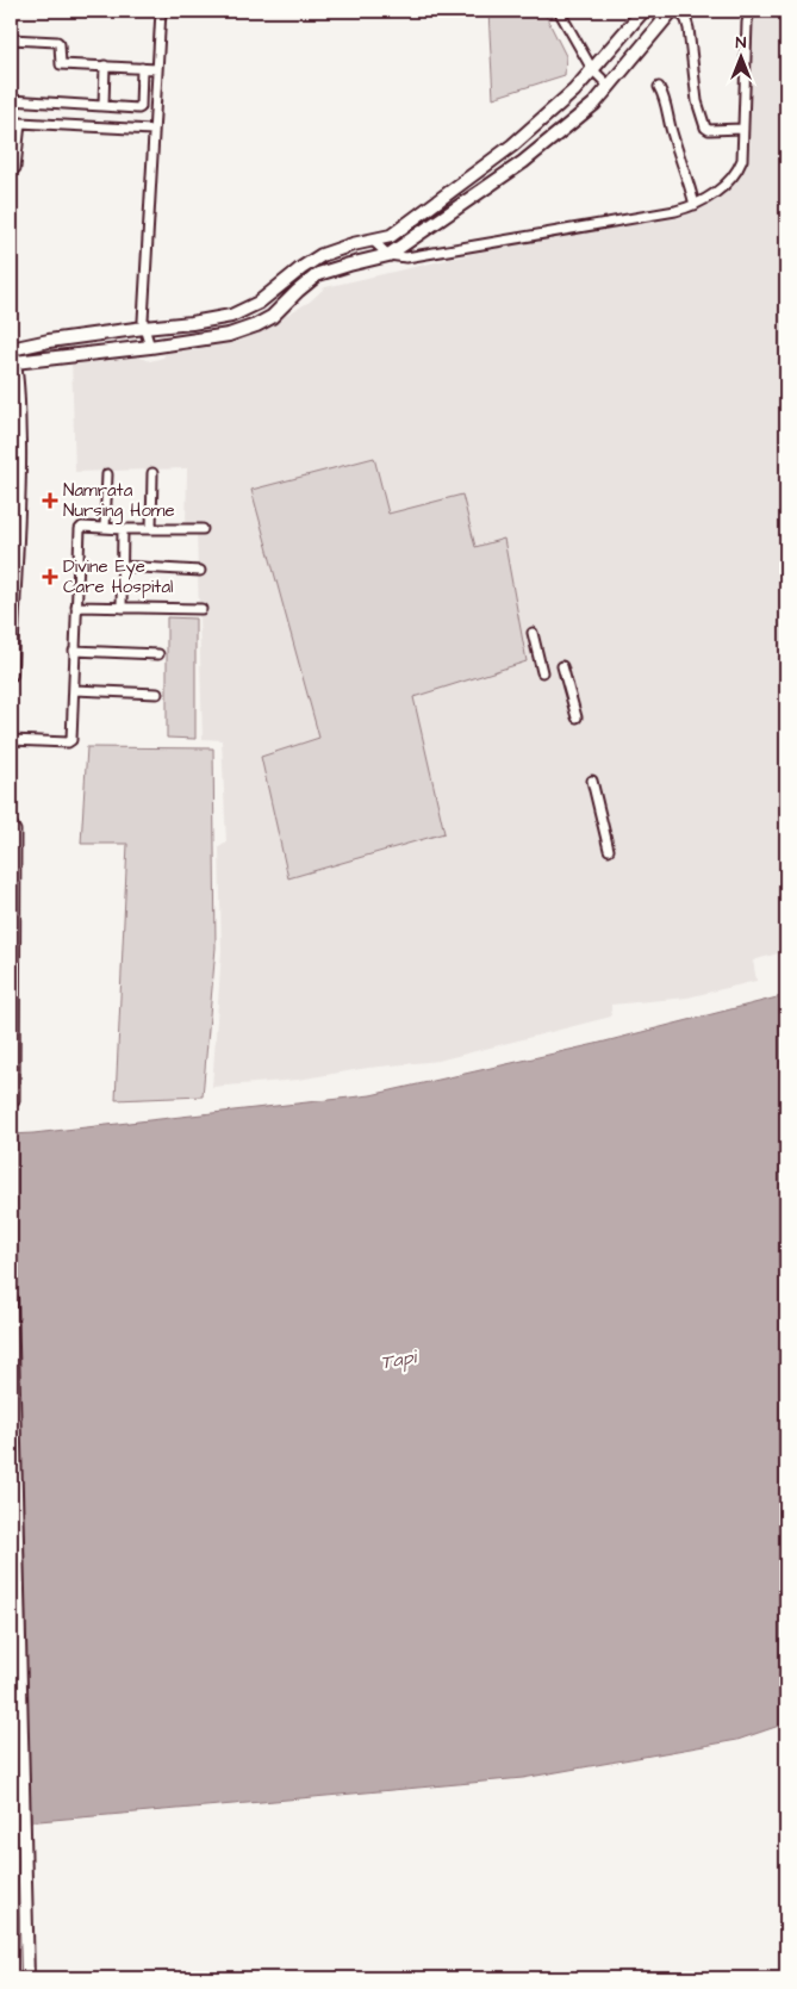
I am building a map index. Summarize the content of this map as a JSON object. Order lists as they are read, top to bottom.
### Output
{
  "water": ["Tapi"],
  "places": {
    "health": ["Namrata Nursing Home", "Divine Eye Care Hospital"]
  },
  "north": "top"
}
